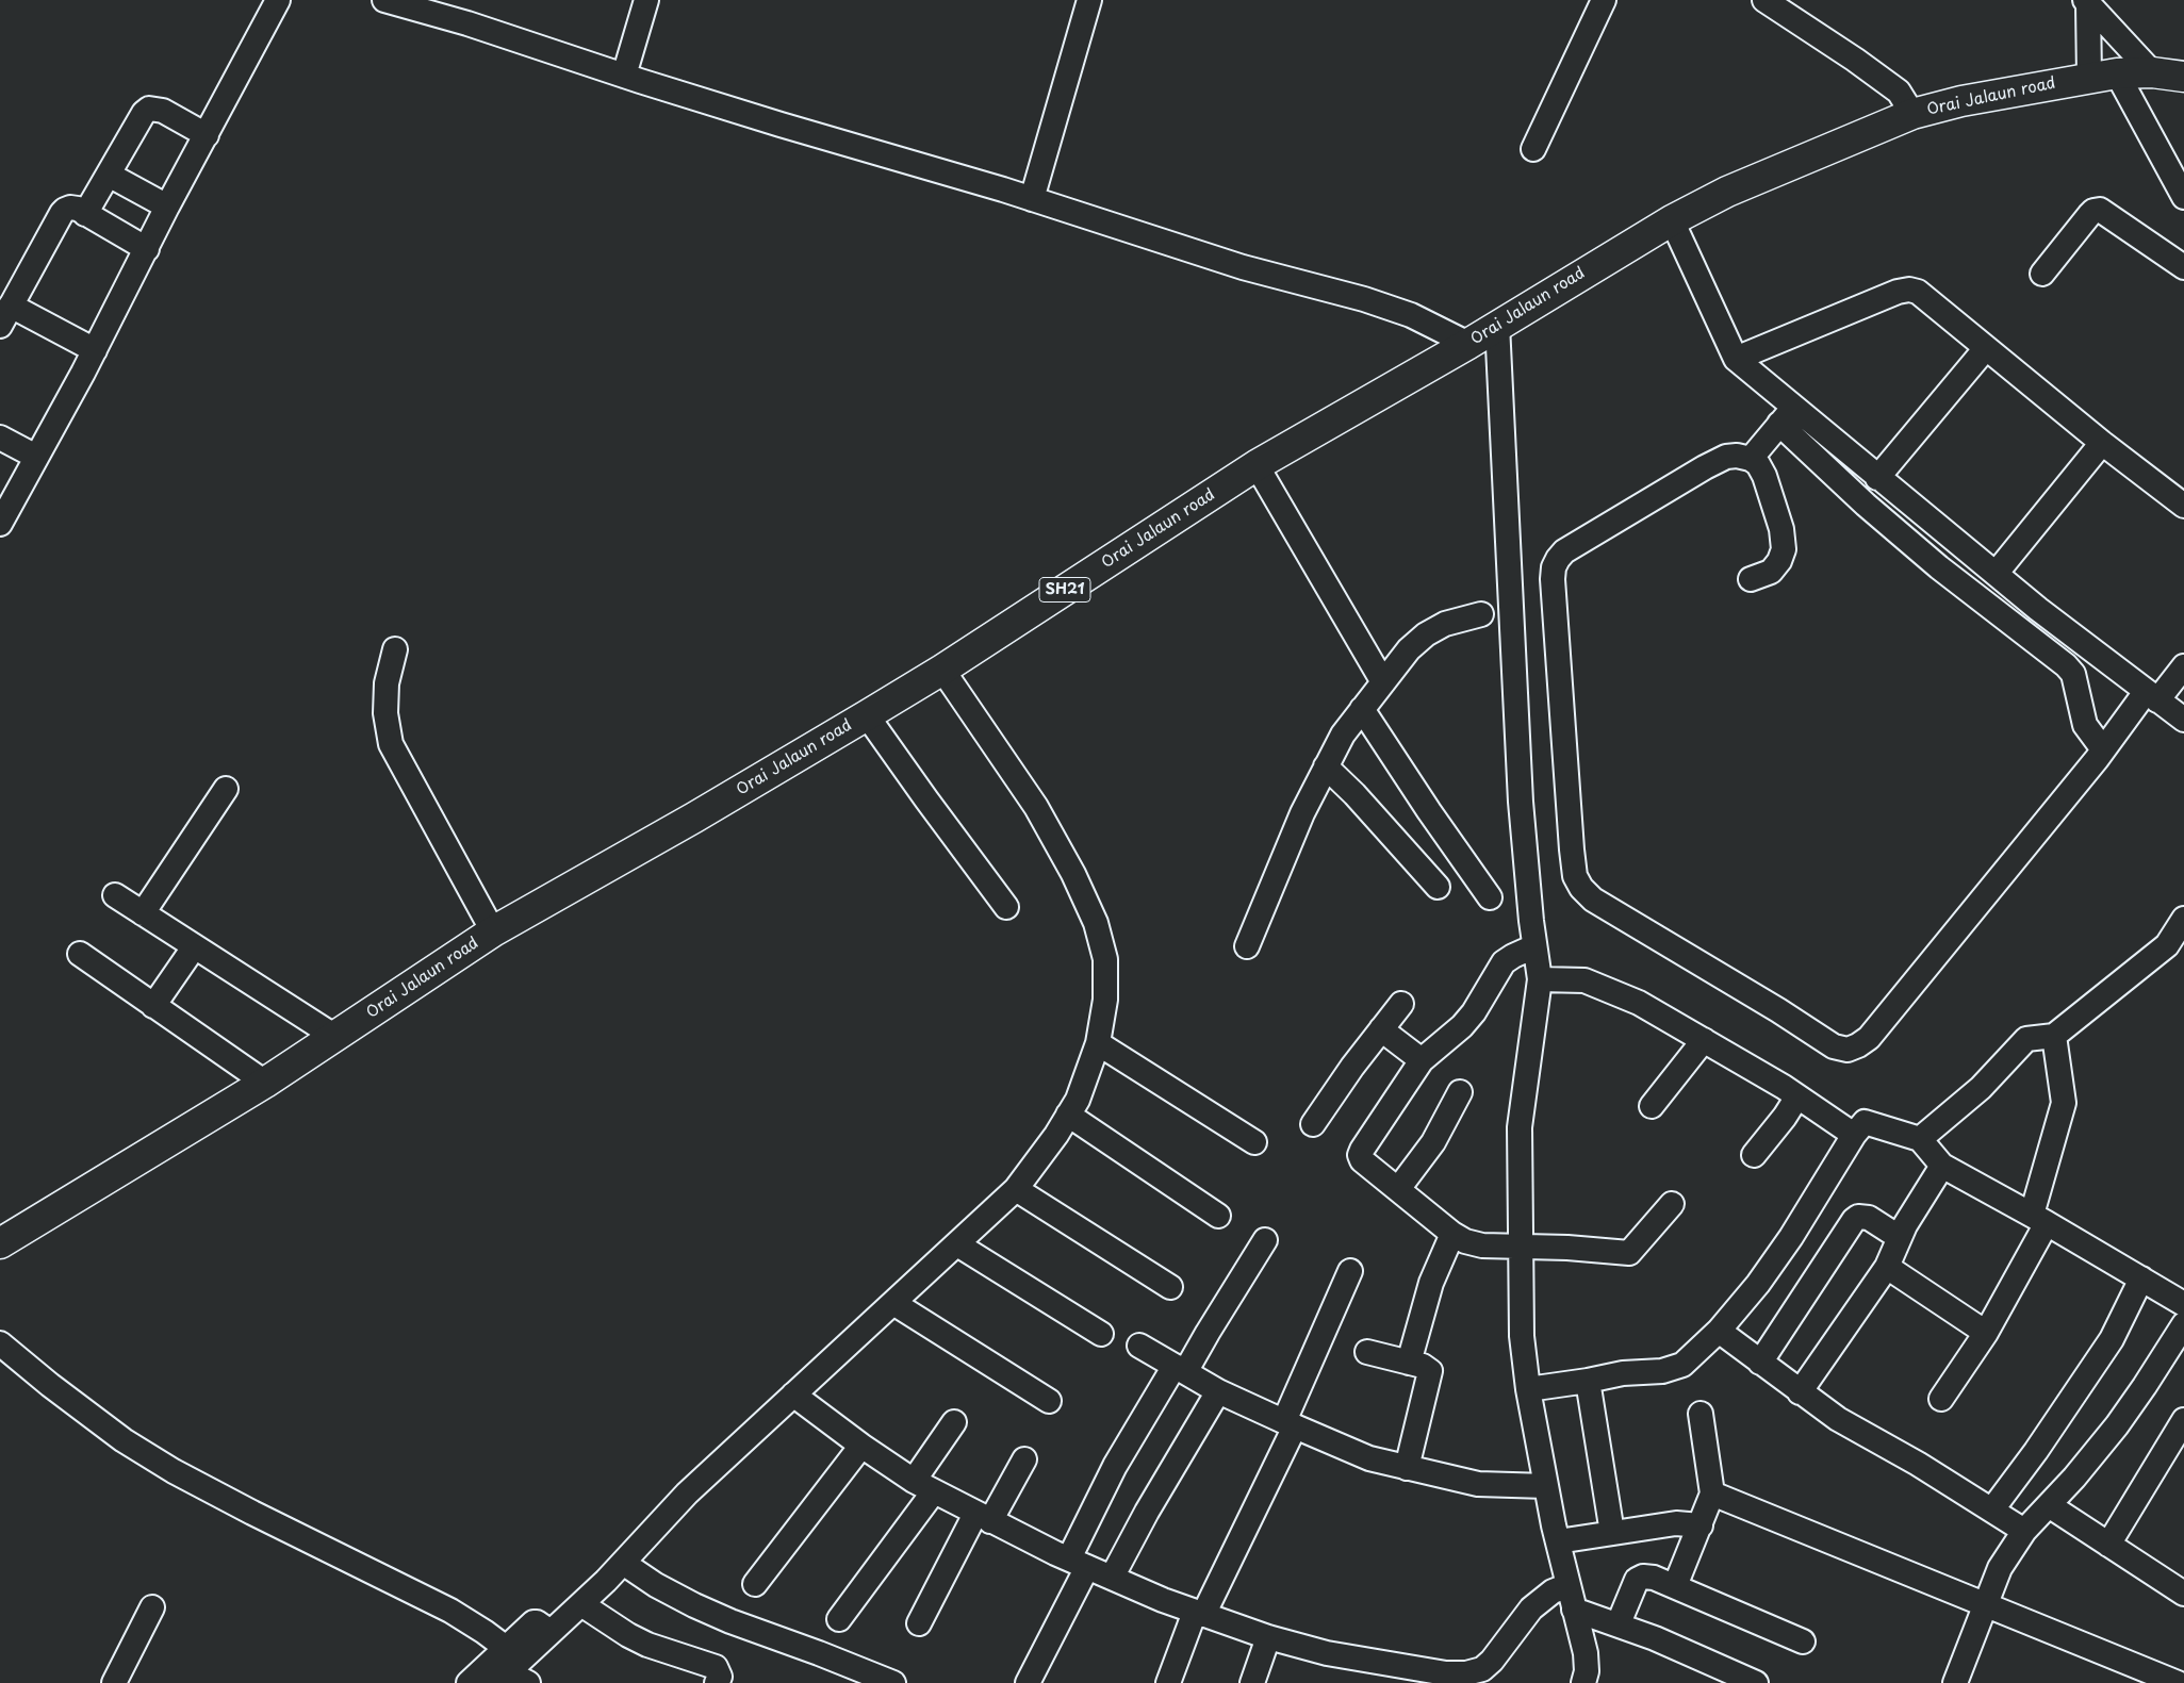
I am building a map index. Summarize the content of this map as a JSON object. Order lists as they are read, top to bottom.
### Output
{
  "streets": {
    "main road": ["Orai Jalaun road", "SH21"]
  }
}
